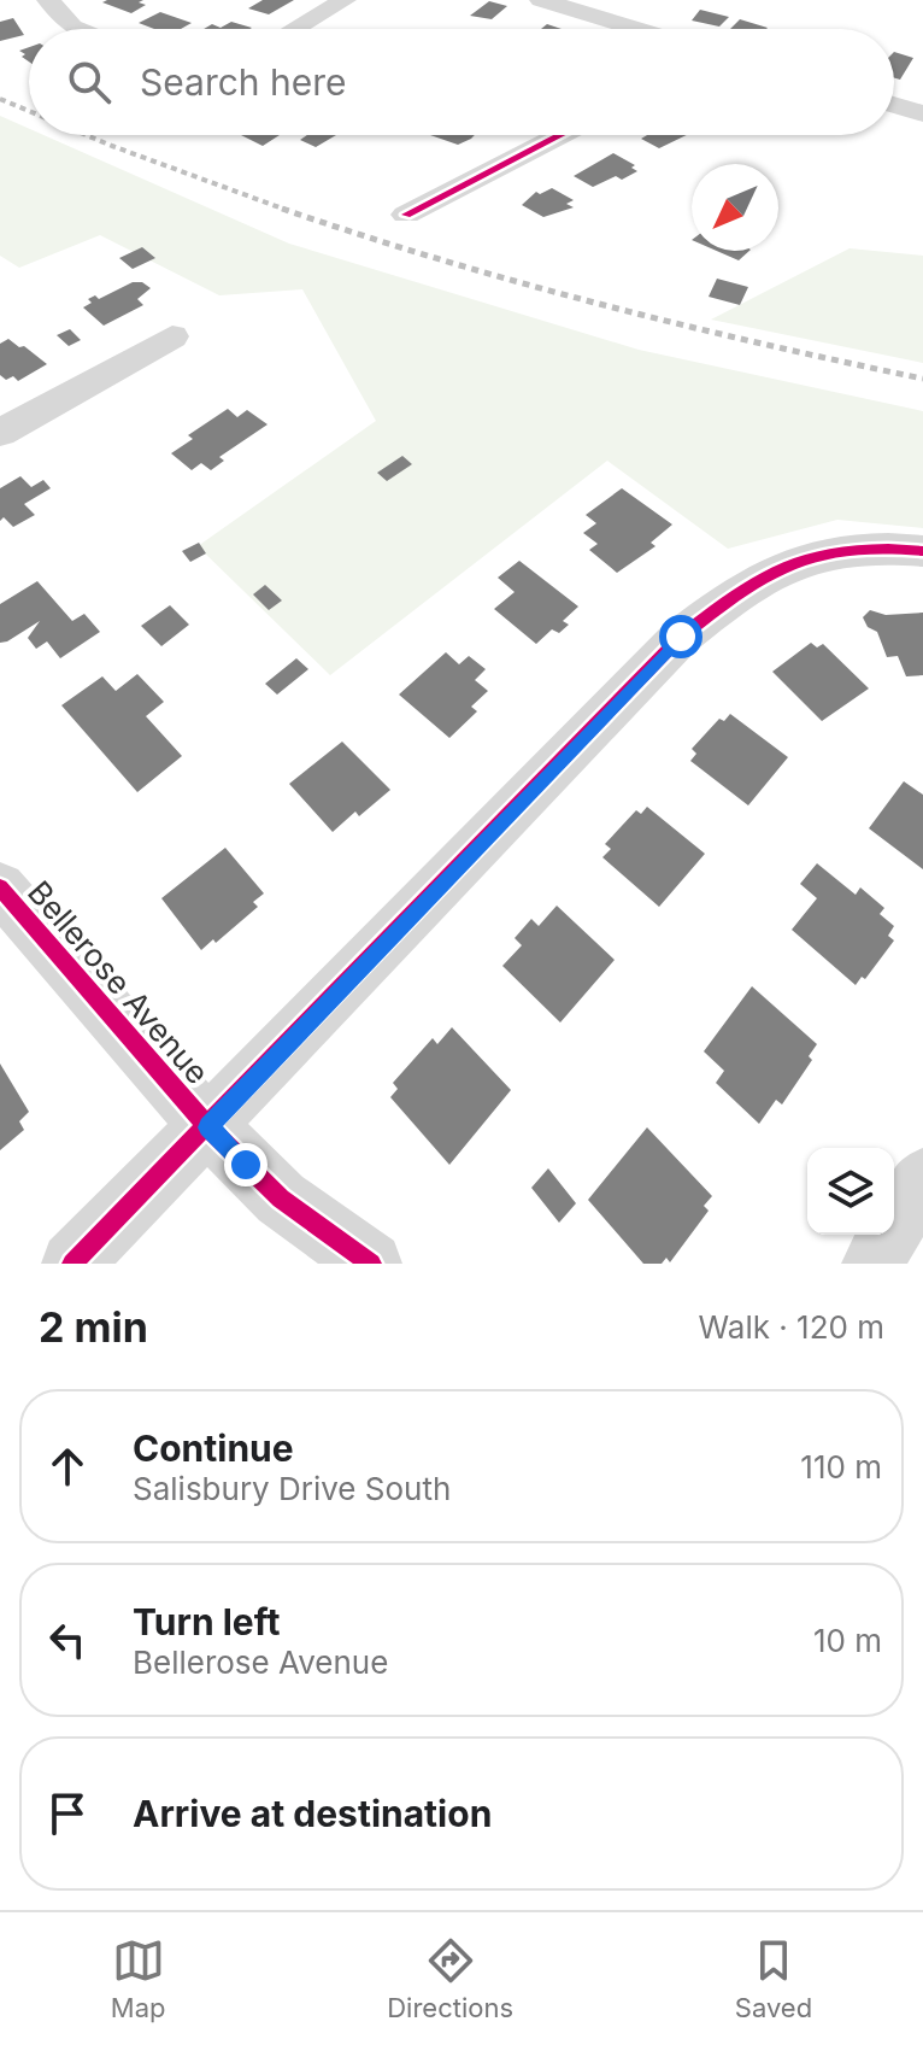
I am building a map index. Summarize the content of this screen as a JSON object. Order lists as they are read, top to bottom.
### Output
{
  "streets": {
    "street": ["Bellerose Avenue"]
  },
  "north": "bottom left",
  "page": {
    "search": "Search here",
    "heading": ["2 min", "Walk · 120 m"],
    "list": [
      ["Continue", "Salisbury Drive South", "110 m"],
      ["Turn left", "Bellerose Avenue", "10 m"],
      "Arrive at destination"
    ],
    "nav": ["Map", "Directions", "Saved"]
  }
}
